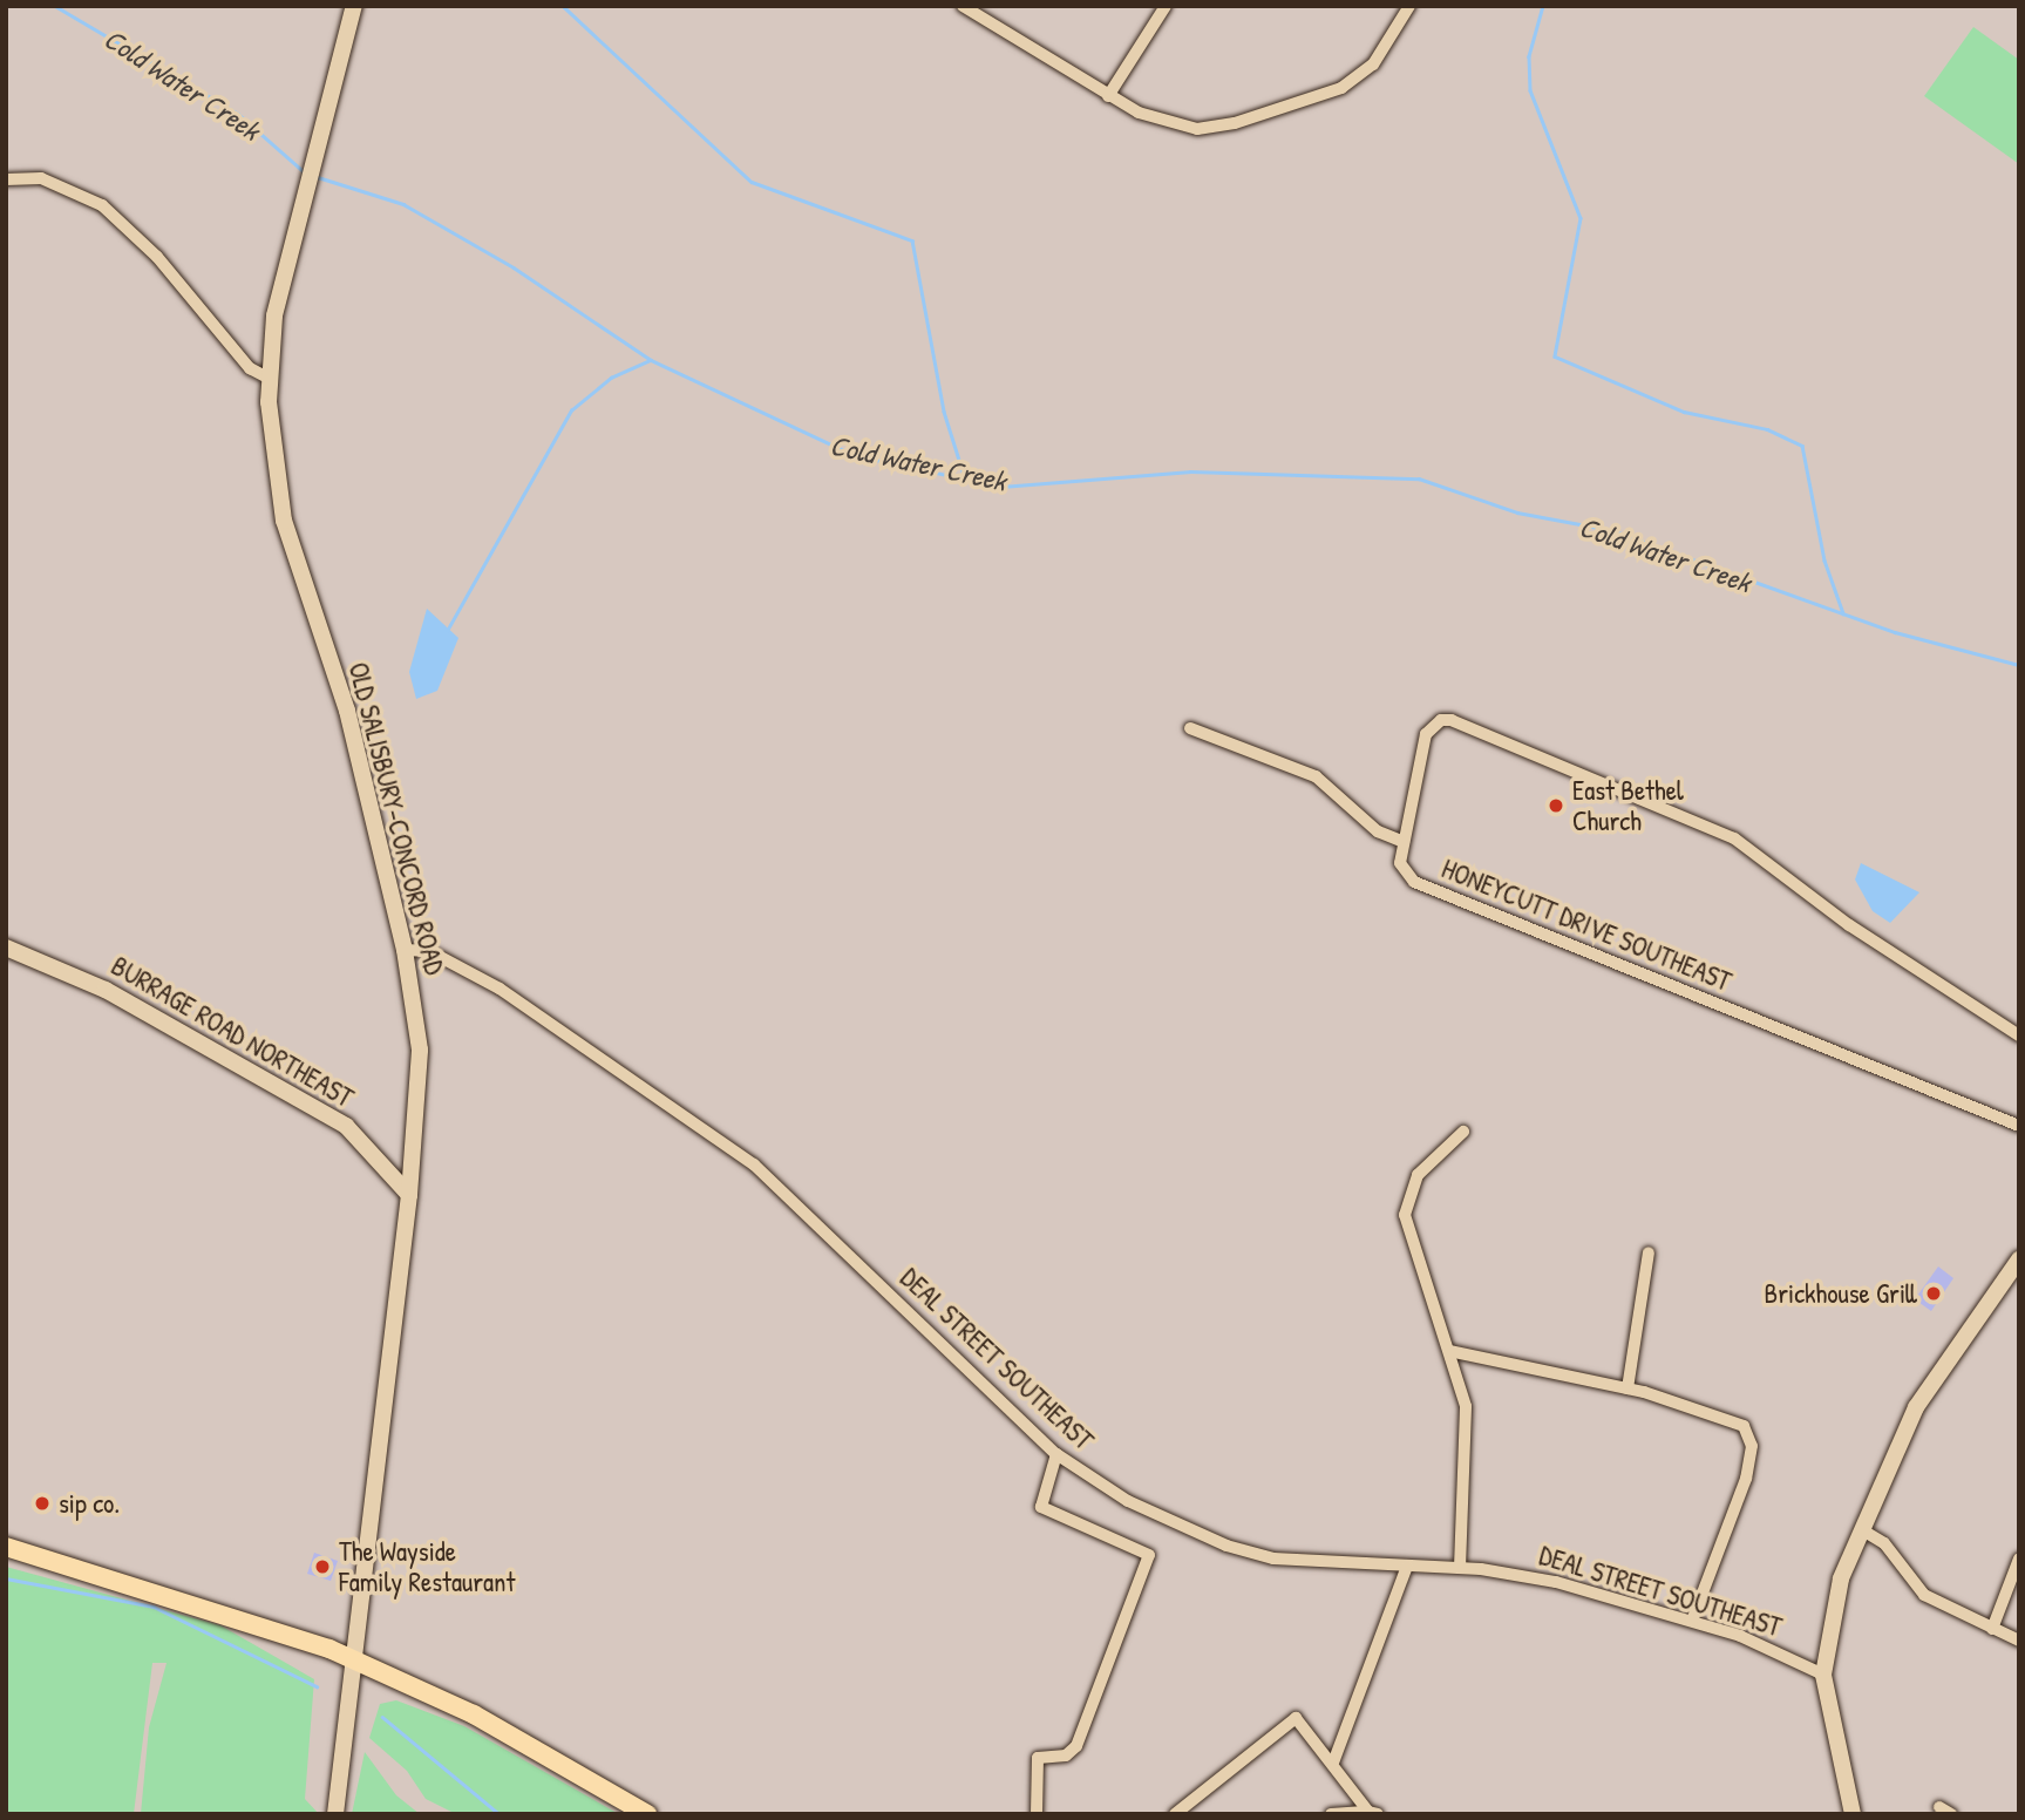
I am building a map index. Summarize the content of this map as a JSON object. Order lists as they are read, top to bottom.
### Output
{
  "streets": {
    "main road": ["OLD SALISBURY-CONCORD ROAD", "BURRAGE ROAD NORTHEAST"],
    "street": ["HONEYCUTT DRIVE SOUTHEAST", "DEAL STREET SOUTHEAST"]
  },
  "crossings": [
    ["OLD SALISBURY-CONCORD ROAD", "BURRAGE ROAD NORTHEAST"],
    ["OLD SALISBURY-CONCORD ROAD", "DEAL STREET SOUTHEAST"]
  ],
  "water": ["Cold Water Creek"],
  "places": [
    "East Bethel Church",
    "Brickhouse Grill",
    "sip co.",
    "The Wayside Family Restaurant"
  ]
}
